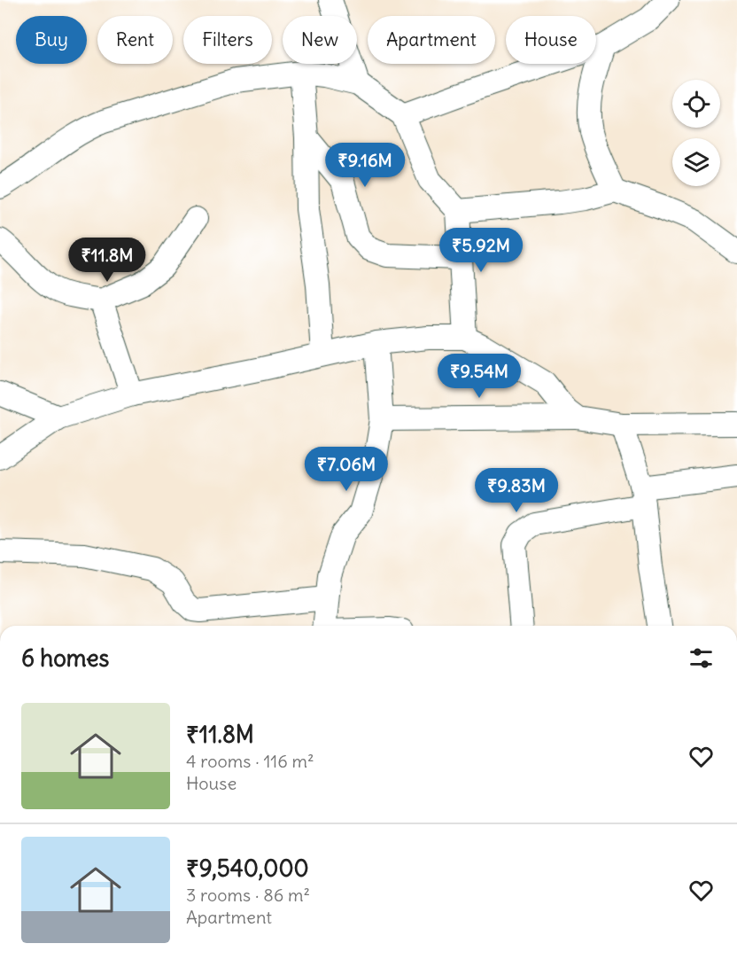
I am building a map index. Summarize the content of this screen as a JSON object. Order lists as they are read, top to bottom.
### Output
{
  "page": {
    "chip": [
      "Buy",
      "Rent",
      "Filters",
      "New",
      "Apartment",
      "House"
    ],
    "price": [
      "₹9.16M",
      "₹5.92M",
      "₹11.8M",
      "₹9.54M",
      "₹7.06M",
      "₹9.83M"
    ],
    "heading": "6 homes",
    "list": [
      {
        "name": "₹11.8M",
        "note": "4 rooms · 116 m² · House"
      },
      {
        "name": "₹9,540,000",
        "note": "3 rooms · 86 m² · Apartment"
      }
    ]
  }
}
